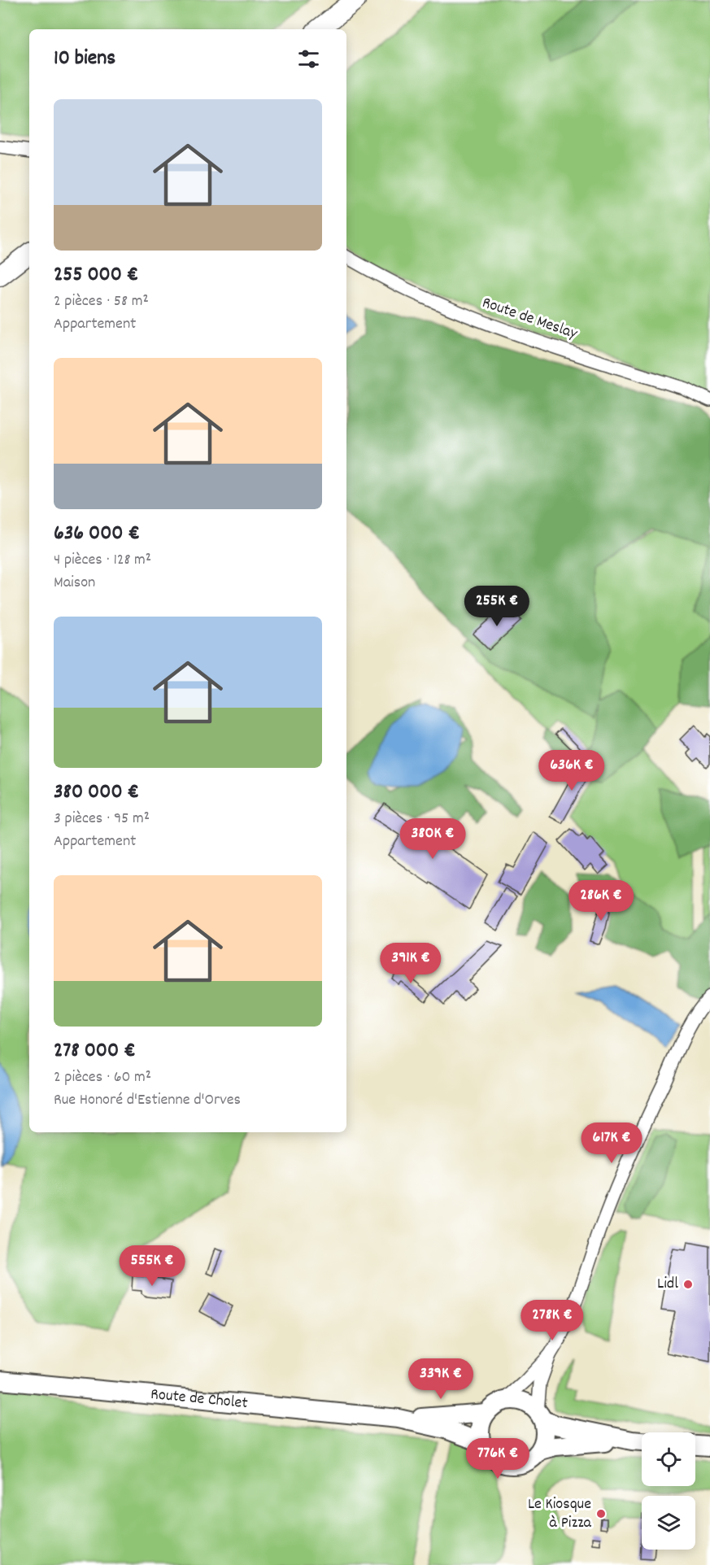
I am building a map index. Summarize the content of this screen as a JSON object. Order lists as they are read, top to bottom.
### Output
{
  "streets": {
    "main road": ["Route de Cholet"],
    "street": ["Route de Meslay"]
  },
  "places": ["Lidl", "Le Kiosque à Pizza"],
  "page": {
    "heading": "10 biens",
    "list": [
      {
        "name": "255 000 €",
        "note": "2 pièces · 58 m² · Appartement"
      },
      {
        "name": "636 000 €",
        "note": "4 pièces · 128 m² · Maison"
      },
      {
        "name": "380 000 €",
        "note": "3 pièces · 95 m² · Appartement"
      },
      {
        "name": "278 000 €",
        "note": "2 pièces · 60 m² · Rue Honoré d'Estienne d'Orves"
      }
    ],
    "price": [
      "255K €",
      "636K €",
      "380K €",
      "286K €",
      "391K €",
      "617K €",
      "555K €",
      "278K €",
      "339K €",
      "776K €"
    ]
  }
}
